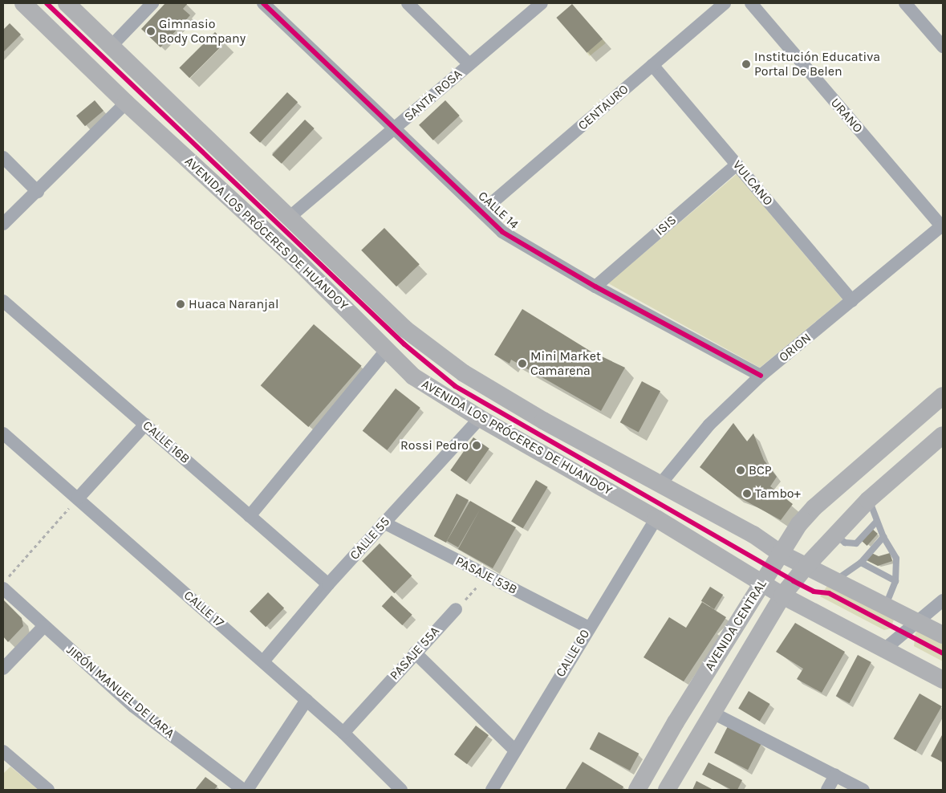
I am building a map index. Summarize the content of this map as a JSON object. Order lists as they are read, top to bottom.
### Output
{
  "streets": {
    "main road": ["AVENIDA LOS PRÓCERES DE HUANDOY", "AVENIDA CENTRAL"],
    "street": [
      "SANTA ROSA",
      "CENTAURO",
      "URANO",
      "VULCANO",
      "CALLE 14",
      "ISIS",
      "ORION",
      "CALLE 16B",
      "CALLE 55",
      "PASAJE 53B",
      "CALLE 17",
      "PASAJE 55A",
      "CALLE 60",
      "JIRÓN MANUEL DE LARA"
    ]
  },
  "crossings": [
    ["SANTA ROSA", "CALLE 14"],
    ["SANTA ROSA", "AVENIDA LOS PRÓCERES DE HUANDOY"],
    ["CENTAURO", "VULCANO"],
    ["CENTAURO", "CALLE 14"],
    ["URANO", "ORION"],
    ["VULCANO", "ISIS"],
    ["VULCANO", "ORION"],
    ["CALLE 14", "ISIS"],
    ["CALLE 14", "ORION"],
    ["AVENIDA LOS PRÓCERES DE HUANDOY", "ORION"],
    ["AVENIDA LOS PRÓCERES DE HUANDOY", "CALLE 55"],
    ["AVENIDA LOS PRÓCERES DE HUANDOY", "AVENIDA CENTRAL"],
    ["AVENIDA LOS PRÓCERES DE HUANDOY", "CALLE 60"],
    ["CALLE 16B", "CALLE 55"],
    ["CALLE 55", "PASAJE 53B"],
    ["CALLE 55", "CALLE 17"],
    ["PASAJE 53B", "CALLE 60"],
    ["CALLE 17", "PASAJE 55A"]
  ],
  "places": [
    "Gimnasio Body Company",
    "Institución Educativa Portal De Belen",
    "Huaca Naranjal",
    "Mini Market Camarena",
    "Rossi Pedro",
    "BCP",
    "Tambo+"
  ]
}
